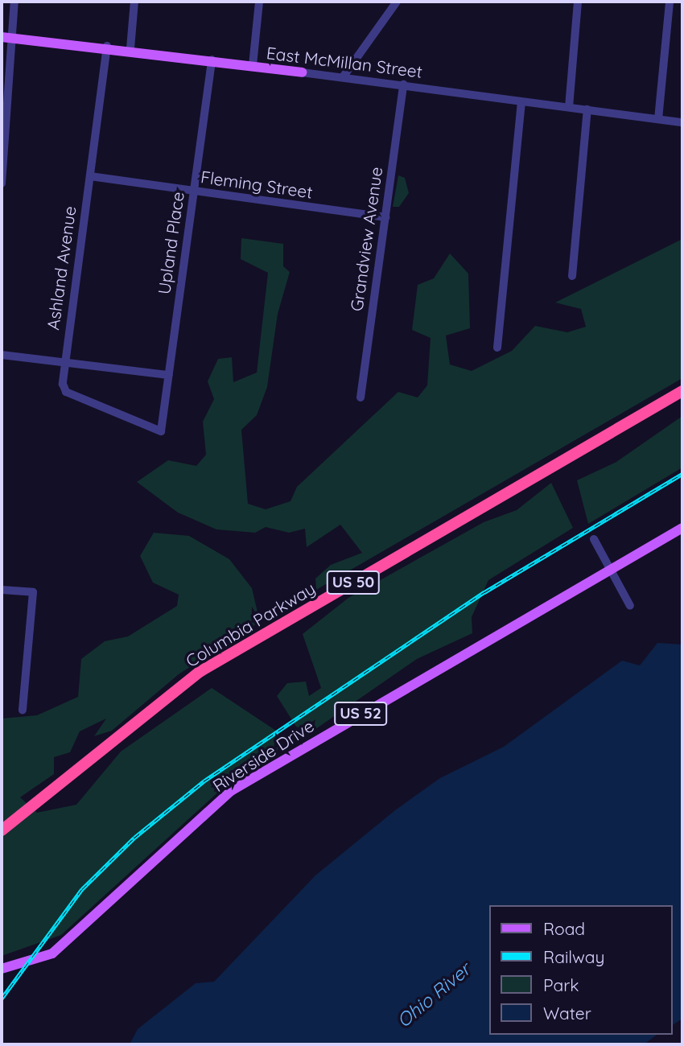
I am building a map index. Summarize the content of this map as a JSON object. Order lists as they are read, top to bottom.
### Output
{
  "streets": {
    "highway": ["US 50", "Columbia Parkway"],
    "main road": ["East McMillan Street", "US 52", "Riverside Drive"],
    "street": [
      "Fleming Street",
      "Grandview Avenue",
      "Upland Place",
      "Ashland Avenue"
    ]
  },
  "crossings": [
    ["East McMillan Street", "Grandview Avenue"],
    ["East McMillan Street", "Upland Place"],
    ["East McMillan Street", "Ashland Avenue"],
    ["Fleming Street", "Grandview Avenue"],
    ["Fleming Street", "Upland Place"],
    ["Fleming Street", "Ashland Avenue"],
    ["Upland Place", "Ashland Avenue"]
  ],
  "water": ["Ohio River"],
  "legend": [
    "Road",
    "Railway",
    "Park",
    "Water"
  ]
}
